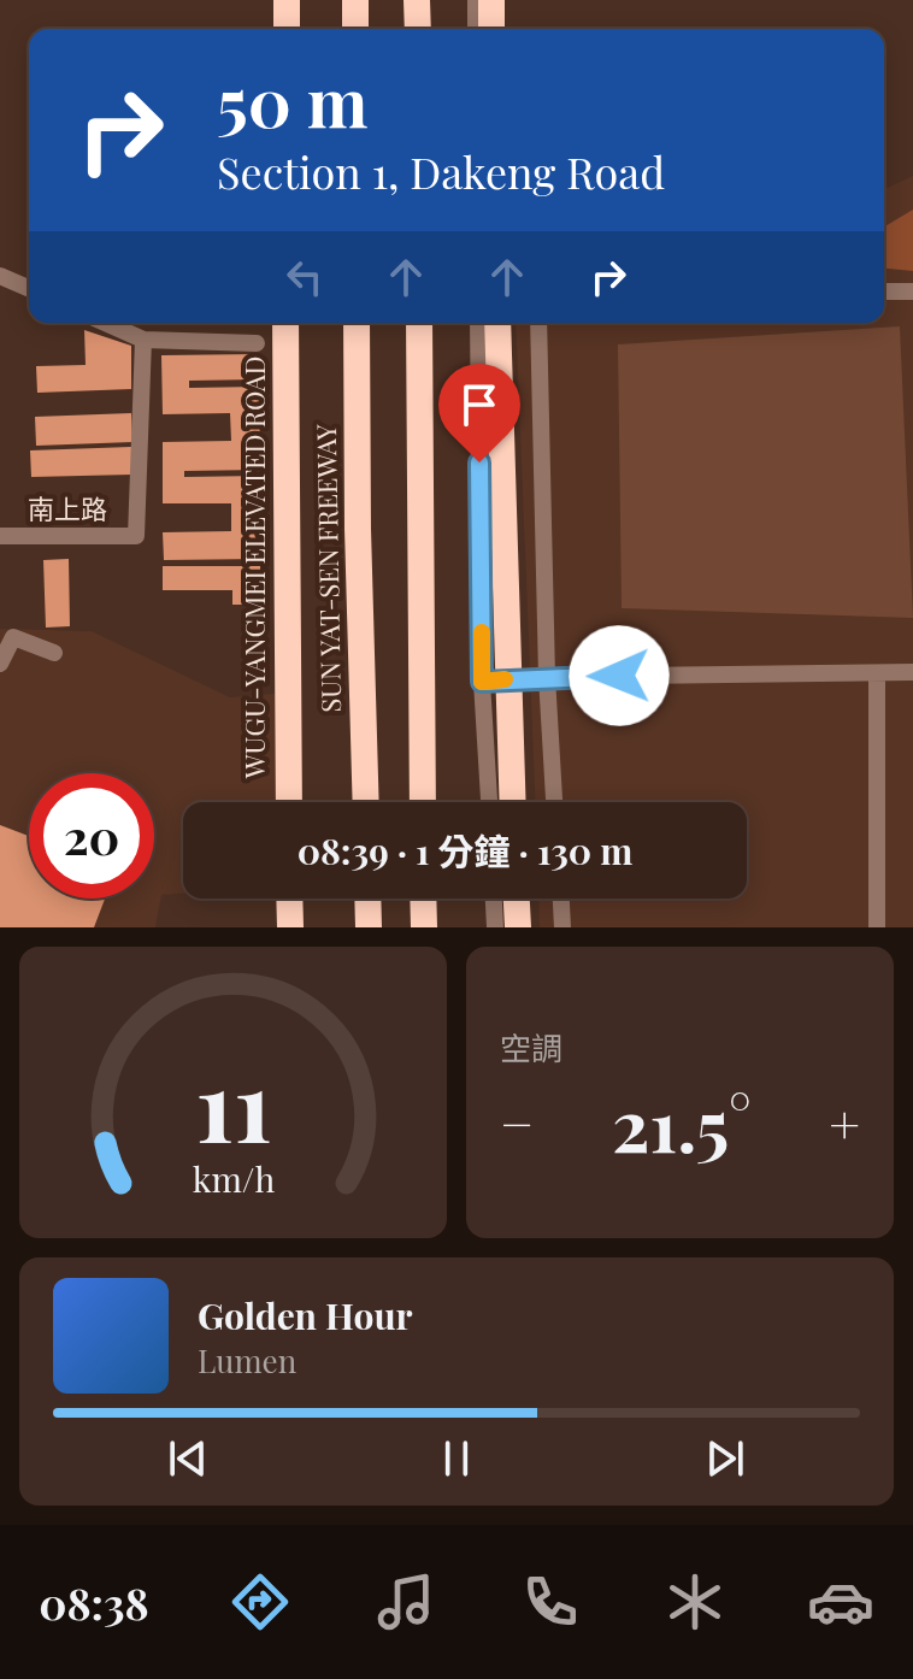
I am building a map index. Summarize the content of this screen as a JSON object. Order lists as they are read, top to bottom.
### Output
{
  "streets": {
    "highway": ["WUGU-YANGMEI ELEVATED ROAD", "SUN YAT-SEN FREEWAY"],
    "street": ["南上路"]
  },
  "page": {
    "turn": ["50 m", "Section 1, Dakeng Road"],
    "limit": "20",
    "trip": "08:39 · 1 分鐘 · 130 m",
    "tile": "空調",
    "heat": ["−", "21.5°", "+"],
    "song": ["Golden Hour", "Lumen"],
    "tabs": "08:38",
    "gauge": ["11", "km/h"]
  }
}
